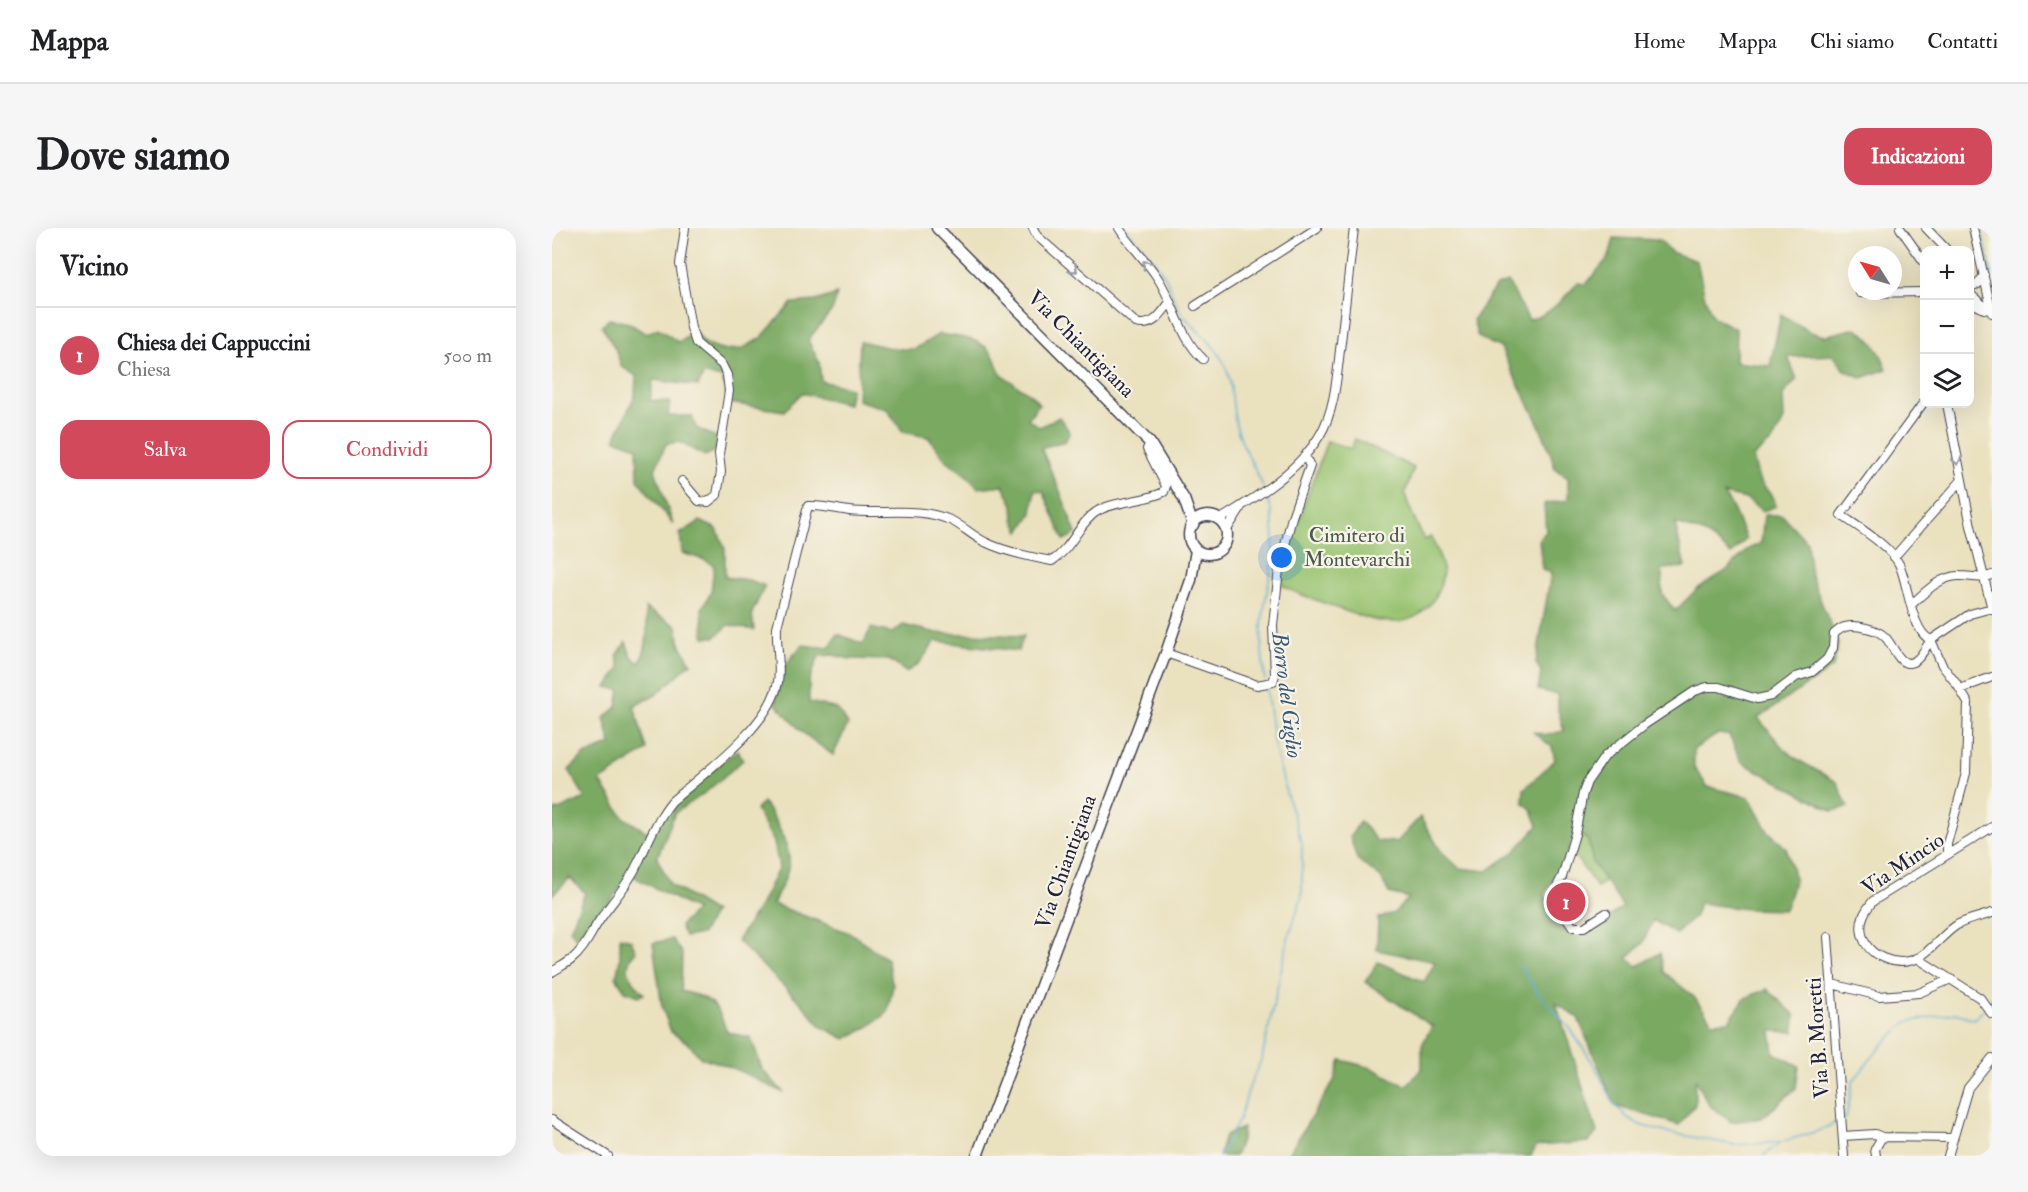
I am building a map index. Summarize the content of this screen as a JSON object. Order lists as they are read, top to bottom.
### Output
{
  "streets": {
    "main road": ["Via Chiantigiana"],
    "street": ["Via Mincio", "Via B. Moretti"]
  },
  "water": ["Borro del Giglio"],
  "parks": ["Cimitero di Montevarchi"],
  "north": "top left",
  "page": {
    "header": "Mappa",
    "nav": [
      "Home",
      "Mappa",
      "Chi siamo",
      "Contatti"
    ],
    "buttons": [
      "Indicazioni",
      ["Salva", "Condividi"]
    ],
    "title": "Dove siamo",
    "heading": "Vicino",
    "map_buttons": ["+", "−"],
    "list": [
      {
        "mark": "1",
        "name": "Chiesa dei Cappuccini",
        "note": "Chiesa",
        "value": "500 m"
      }
    ],
    "pins": "1"
  }
}
